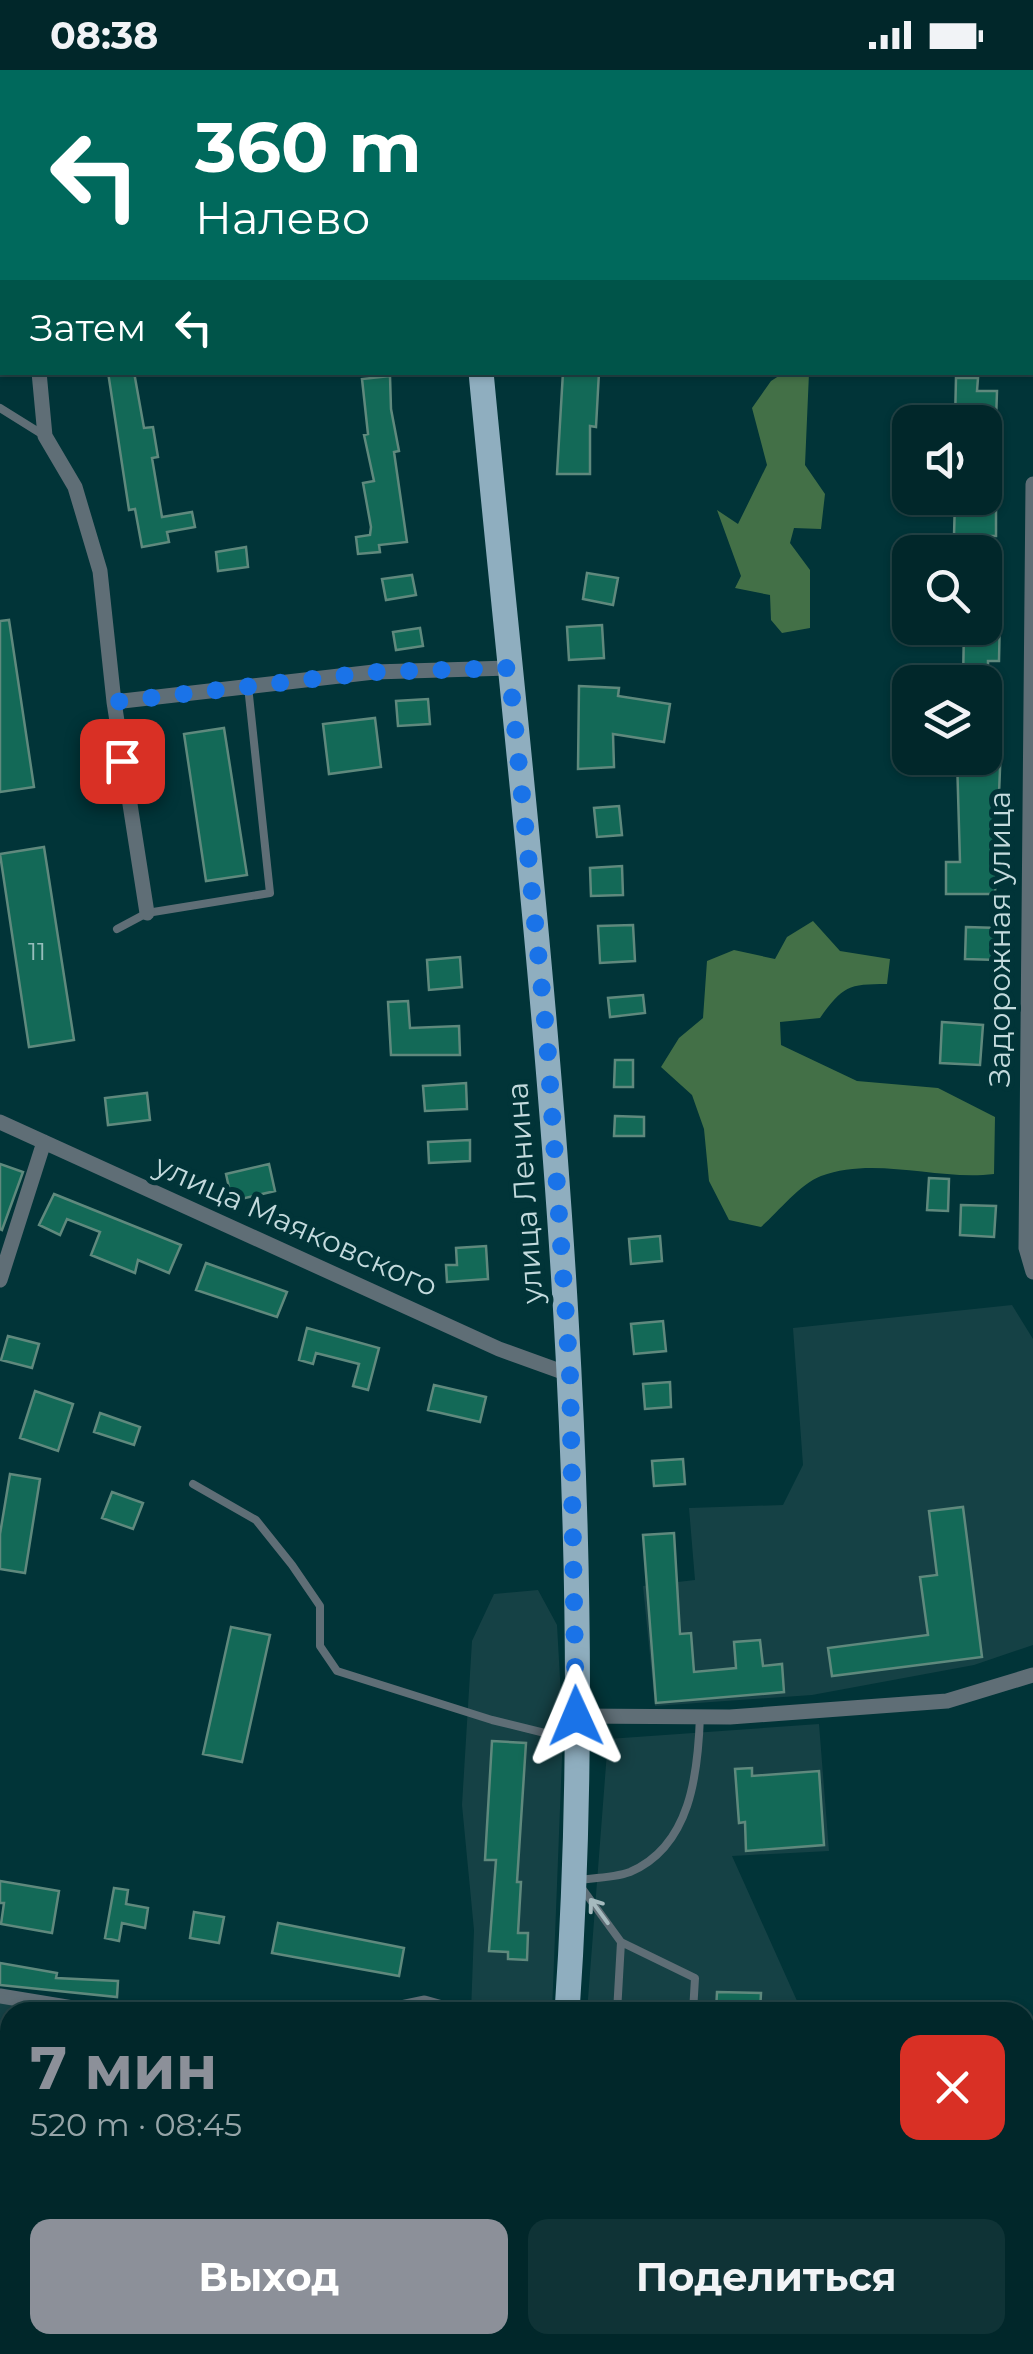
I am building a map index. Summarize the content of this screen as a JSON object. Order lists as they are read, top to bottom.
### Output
{
  "streets": {
    "main road": ["улица Ленина"],
    "street": ["Задорожная улица", "улица Маяковского"]
  },
  "crossings": [
    ["улица Ленина", "улица Маяковского"]
  ],
  "house_numbers": ["11"],
  "page": {
    "status": "08:38",
    "turn": ["360 m", "Налево"],
    "then": "Затем",
    "heading": ["7 мин", "520 m · 08:45"],
    "buttons": ["Выход", "Поделиться"]
  }
}
